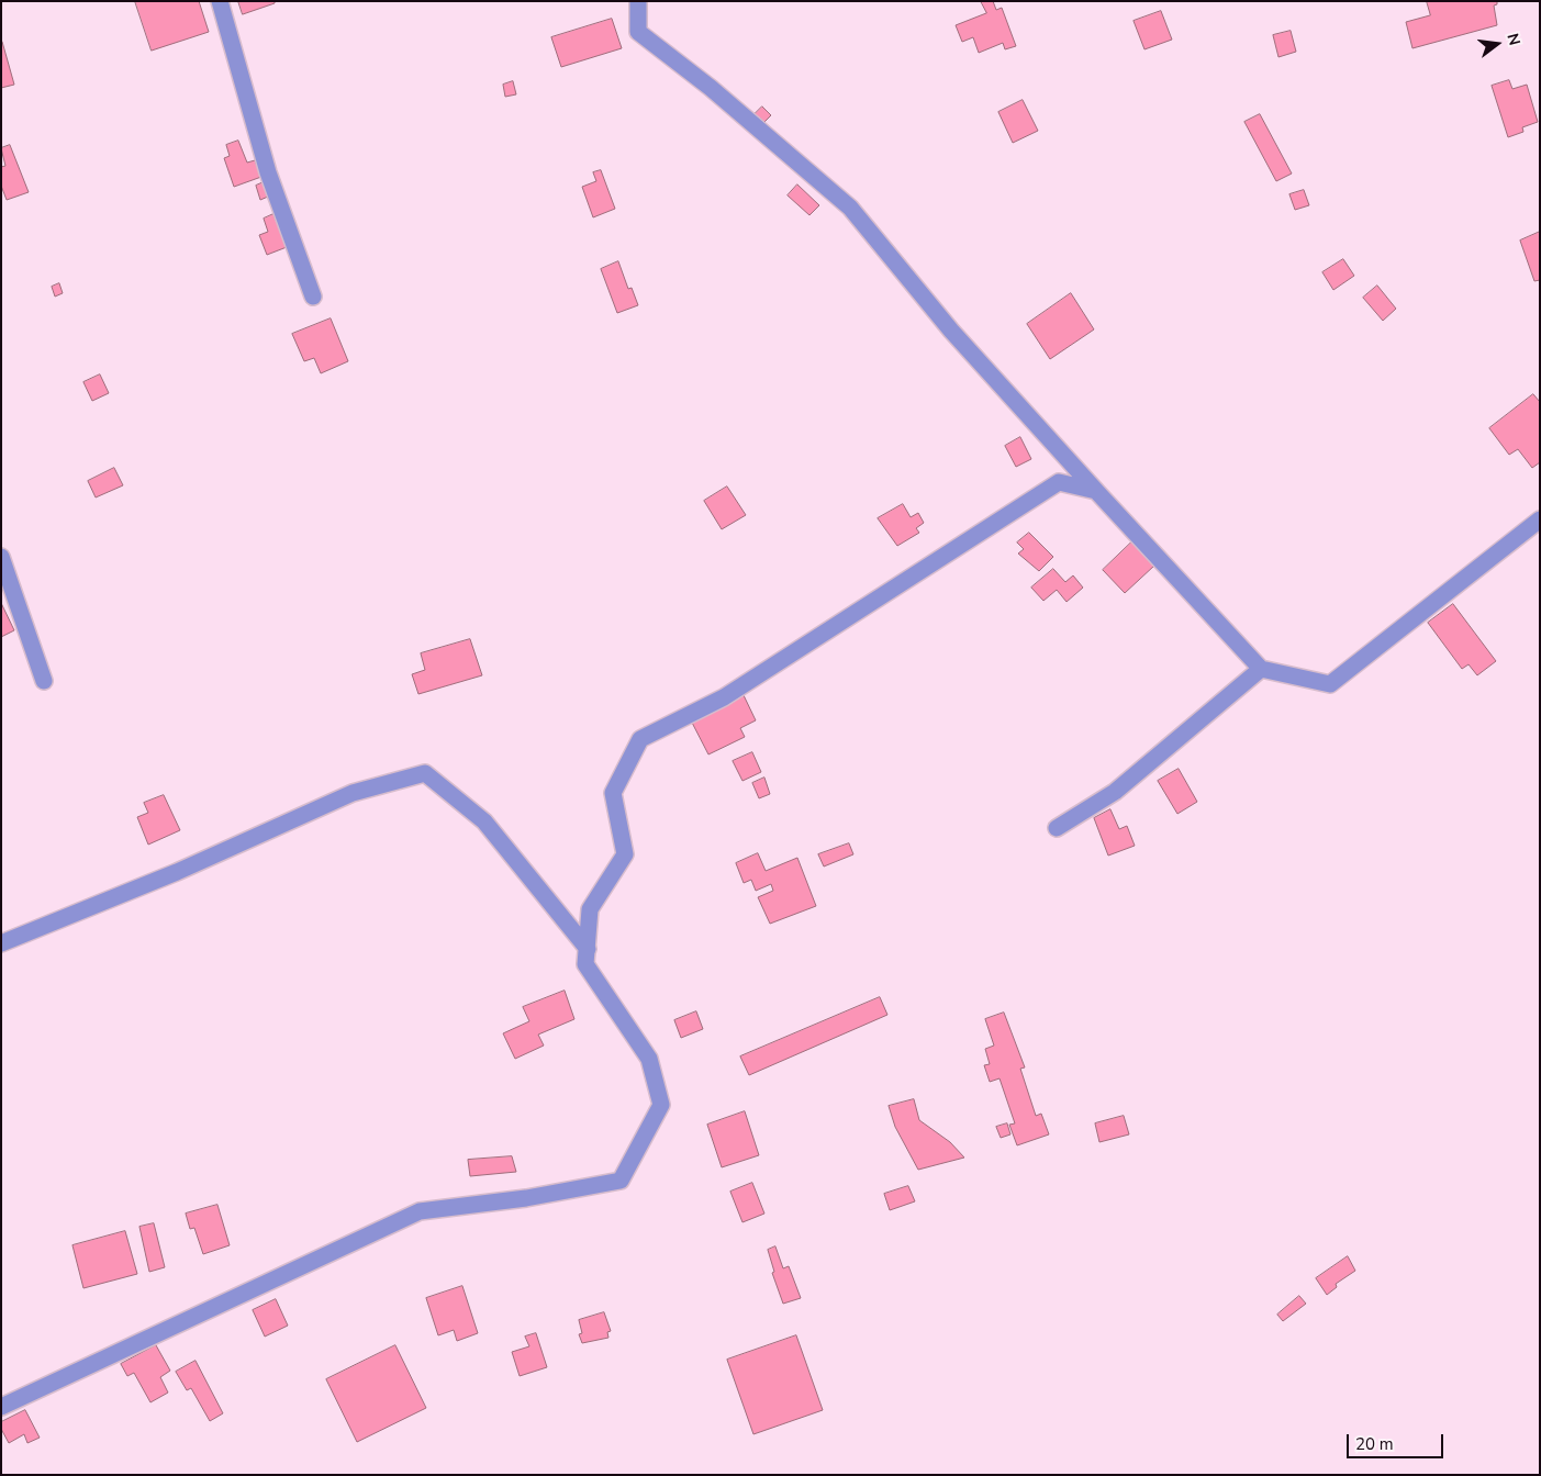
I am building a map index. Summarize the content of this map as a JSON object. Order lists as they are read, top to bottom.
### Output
{
  "scale_bar": "20 m",
  "north": "right"
}
